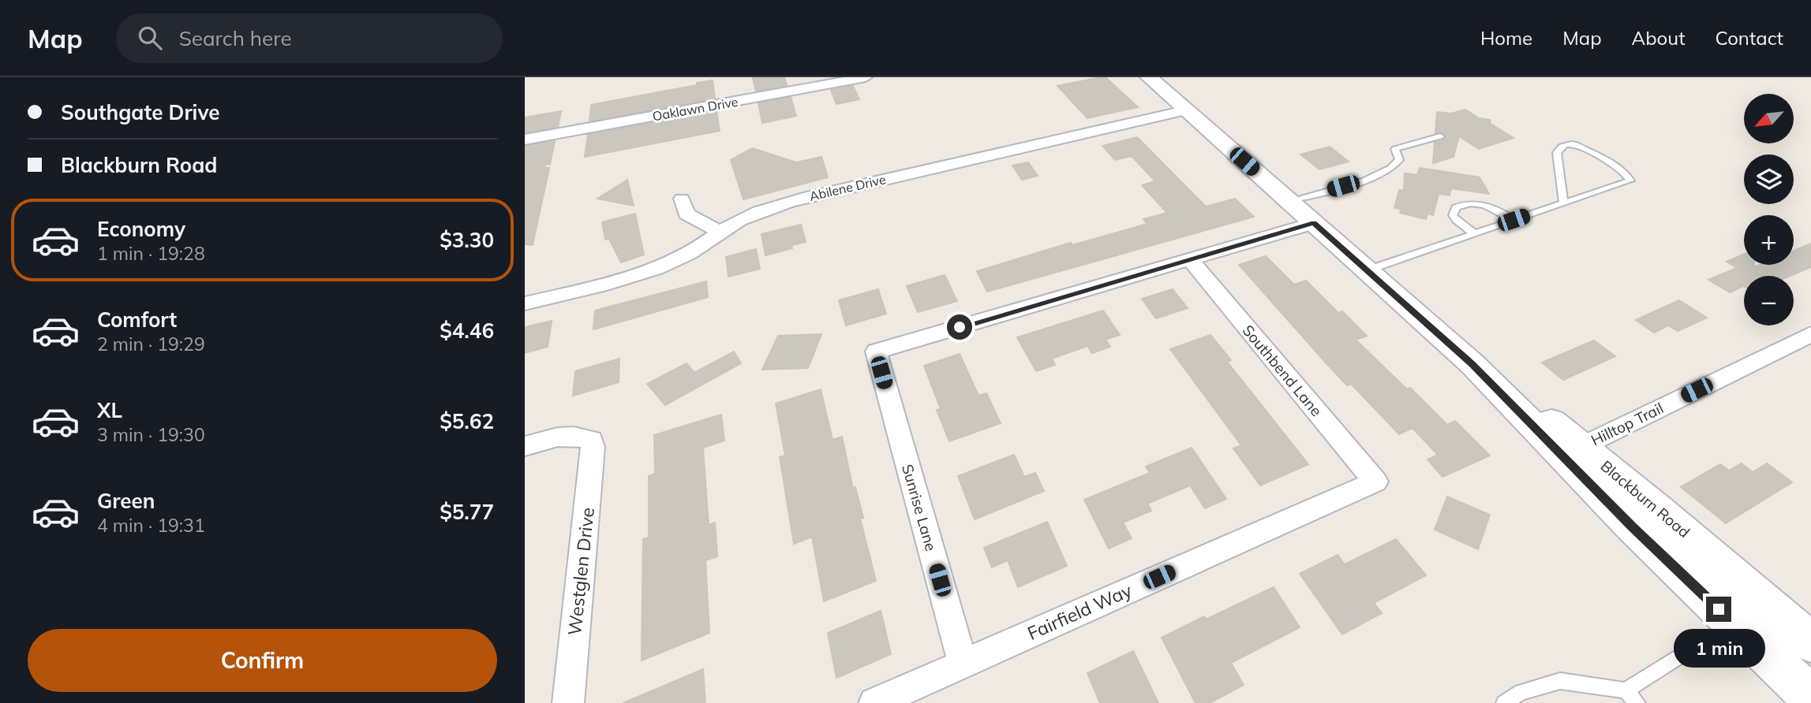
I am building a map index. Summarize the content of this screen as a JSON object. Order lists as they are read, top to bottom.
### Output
{
  "streets": {
    "main road": ["Blackburn Road"],
    "street": [
      "Oaklawn Drive",
      "Abilene Drive",
      "Southbend Lane",
      "Hilltop Trail",
      "Sunrise Lane",
      "Westglen Drive",
      "Fairfield Way"
    ]
  },
  "crossings": [
    ["Abilene Drive", "Blackburn Road"],
    ["Southbend Lane", "Sunrise Lane"],
    ["Southbend Lane", "Fairfield Way"],
    ["Hilltop Trail", "Blackburn Road"],
    ["Sunrise Lane", "Fairfield Way"]
  ],
  "north": "bottom left",
  "page": {
    "header": "Map",
    "search": "Search here",
    "nav": [
      "Home",
      "Map",
      "About",
      "Contact"
    ],
    "banner": ["Southgate Drive", "Blackburn Road"],
    "map_buttons": ["+", "−"],
    "list": [
      {
        "name": "Economy",
        "note": "1 min · 19:28",
        "value": "$3.30"
      },
      {
        "name": "Comfort",
        "note": "2 min · 19:29",
        "value": "$4.46"
      },
      {
        "name": "XL",
        "note": "3 min · 19:30",
        "value": "$5.62"
      },
      {
        "name": "Green",
        "note": "4 min · 19:31",
        "value": "$5.77"
      }
    ],
    "buttons": "Confirm",
    "bubble": "1 min"
  }
}
